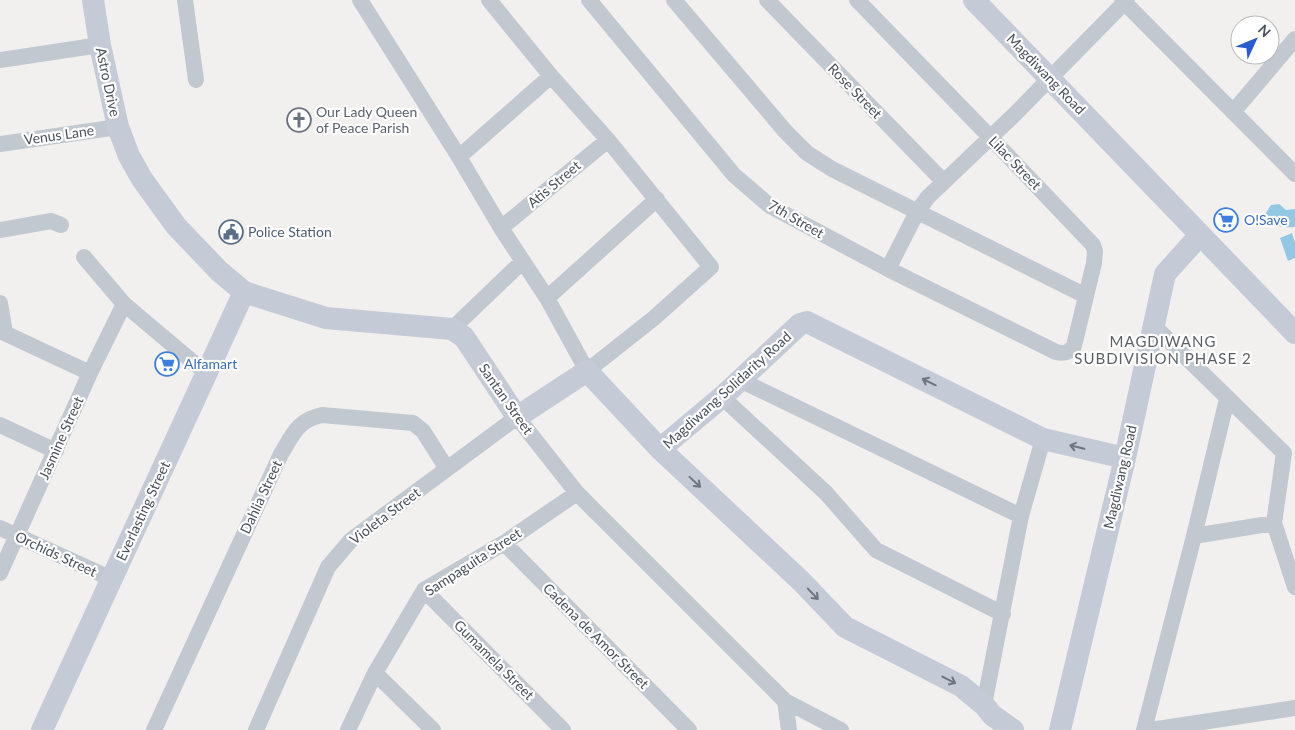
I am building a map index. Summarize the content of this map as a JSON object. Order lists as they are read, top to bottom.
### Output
{
  "streets": {
    "street": [
      "Magdiwang Road",
      "Astro Drive",
      "Rose Street",
      "Venus Lane",
      "Lilac Street",
      "Atis Street",
      "7th Street",
      "Magdiwang Solidarity Road",
      "Santan Street",
      "Jasmine Street",
      "Dahlia Street",
      "Everlasting Street",
      "Violeta Street",
      "Orchids Street",
      "Sampaguita Street",
      "Cadena de Amor Street",
      "Gumamela Street"
    ]
  },
  "crossings": [
    ["Magdiwang Road", "Magdiwang Solidarity Road"],
    ["Astro Drive", "Venus Lane"],
    ["Astro Drive", "Everlasting Street"],
    ["Lilac Street", "7th Street"],
    ["Santan Street", "Violeta Street"],
    ["Santan Street", "Sampaguita Street"],
    ["Jasmine Street", "Orchids Street"],
    ["Dahlia Street", "Violeta Street"],
    ["Everlasting Street", "Orchids Street"],
    ["Sampaguita Street", "Cadena de Amor Street"],
    ["Sampaguita Street", "Gumamela Street"]
  ],
  "districts": ["MAGDIWANG SUBDIVISION PHASE 2"],
  "places": {
    "church": ["Our Lady Queen of Peace Parish"],
    "supermarket": ["O!Save", "Alfamart"],
    "public building": ["Police Station"]
  },
  "north": "top right"
}
